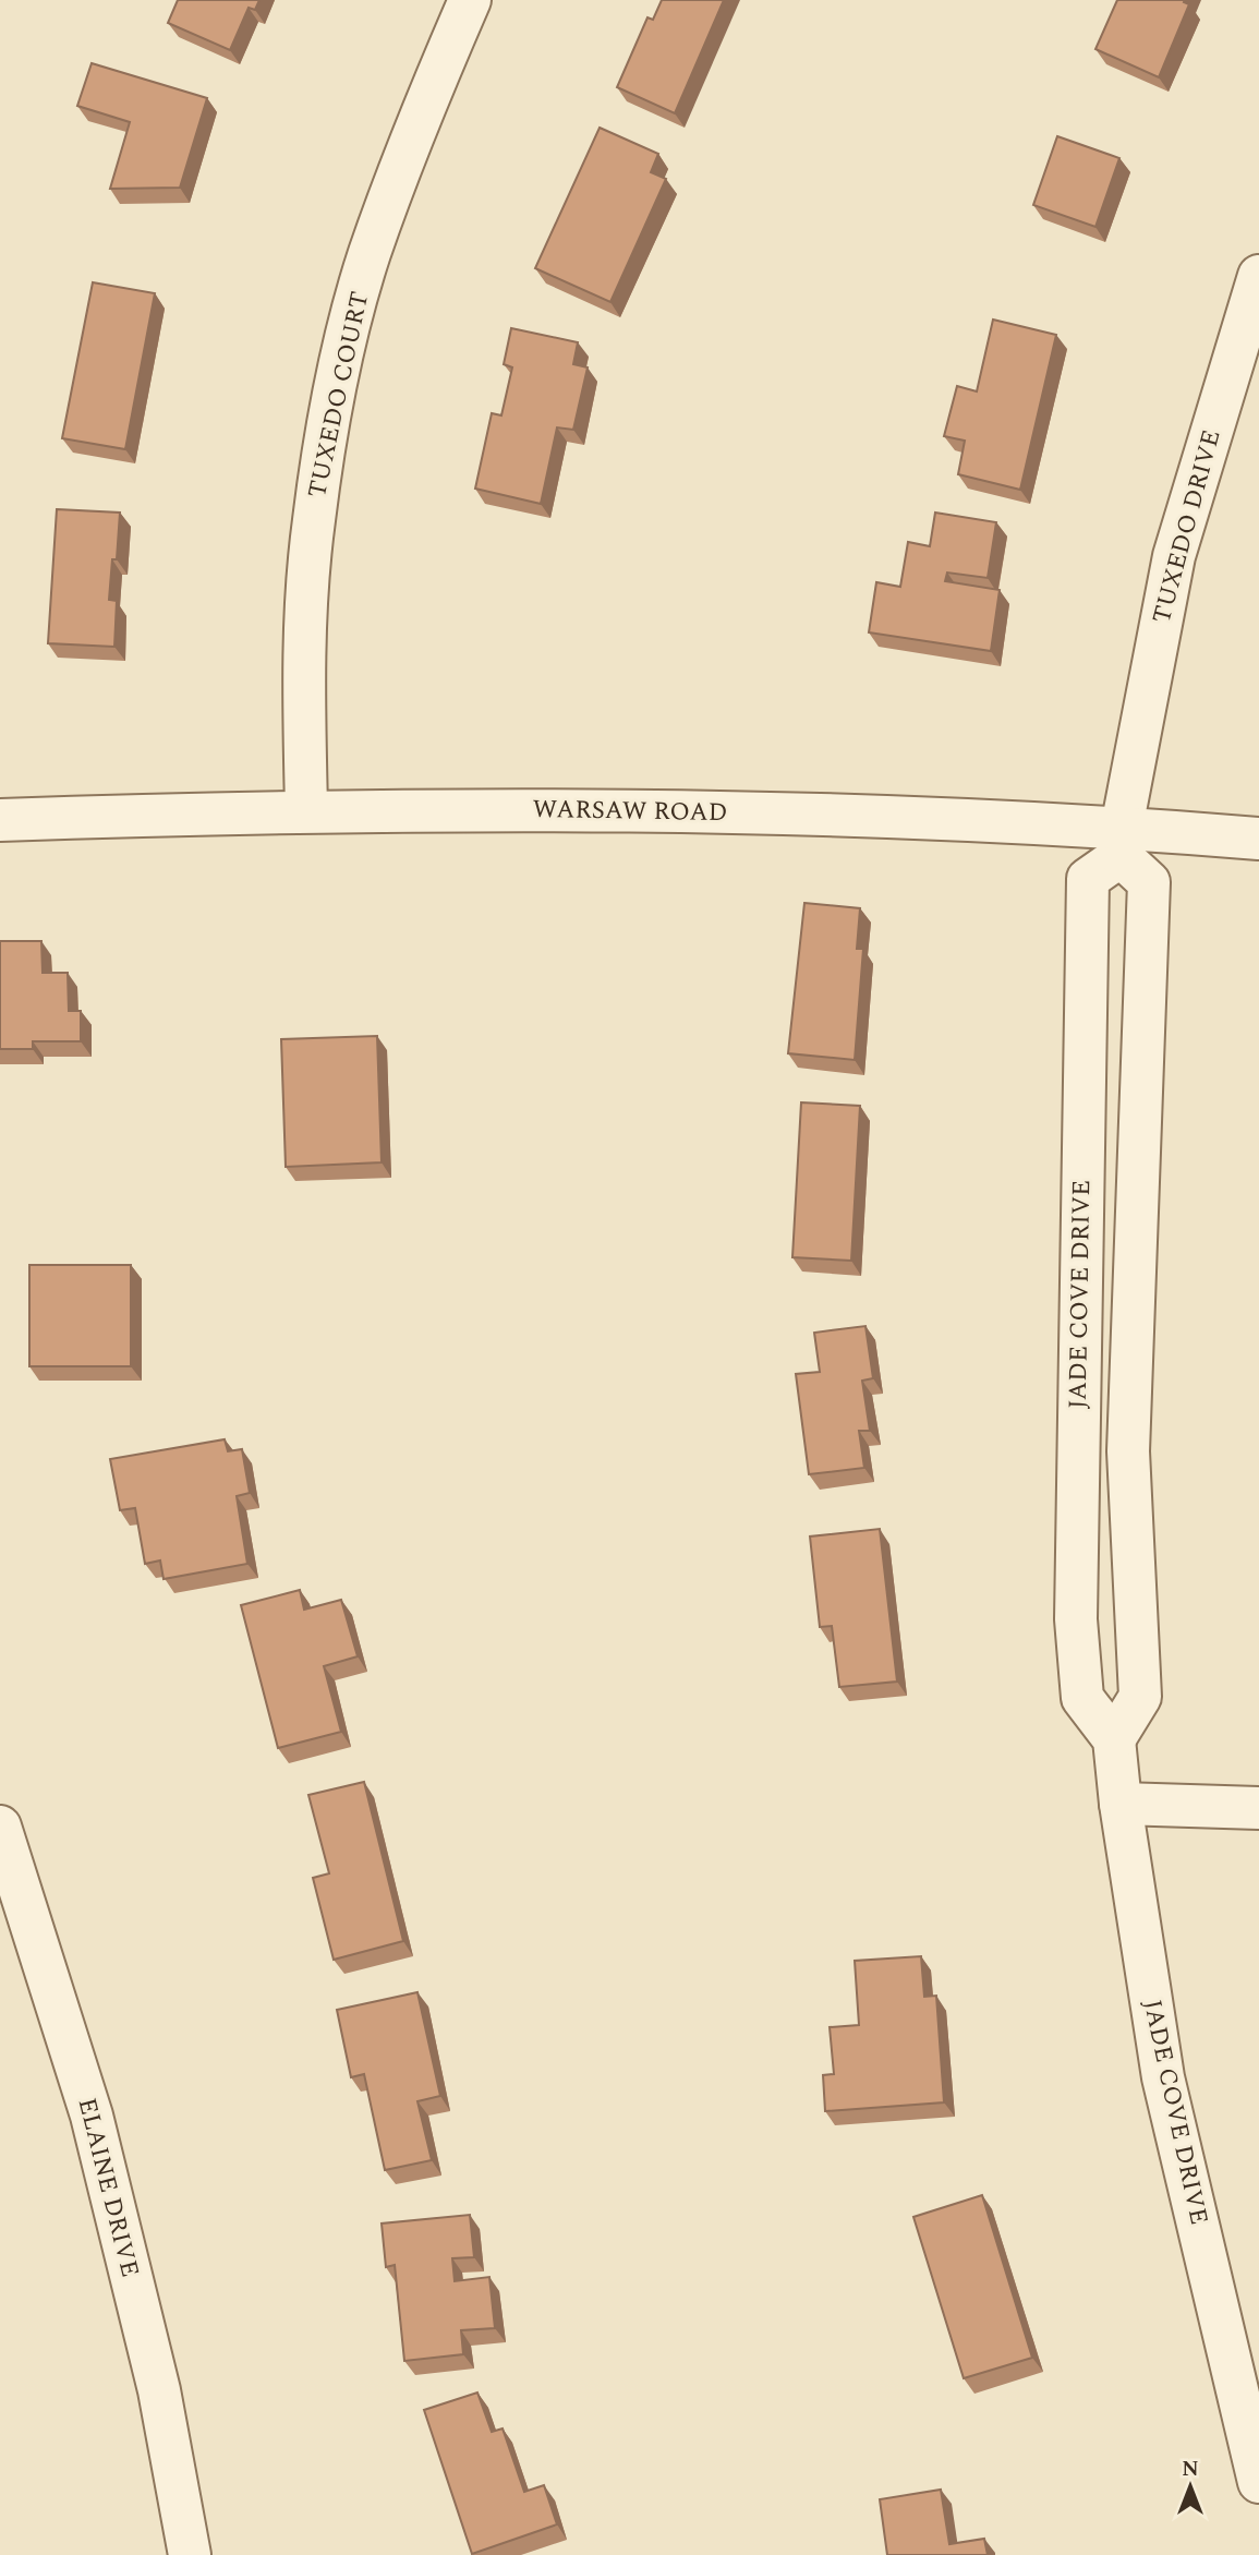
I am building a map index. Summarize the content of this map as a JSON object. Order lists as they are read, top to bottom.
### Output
{
  "streets": {
    "street": [
      "TUXEDO COURT",
      "TUXEDO DRIVE",
      "WARSAW ROAD",
      "JADE COVE DRIVE",
      "ELAINE DRIVE"
    ]
  },
  "crossings": [
    ["TUXEDO COURT", "WARSAW ROAD"],
    ["TUXEDO DRIVE", "WARSAW ROAD"],
    ["TUXEDO DRIVE", "JADE COVE DRIVE"],
    ["WARSAW ROAD", "JADE COVE DRIVE"]
  ],
  "north": "top"
}
